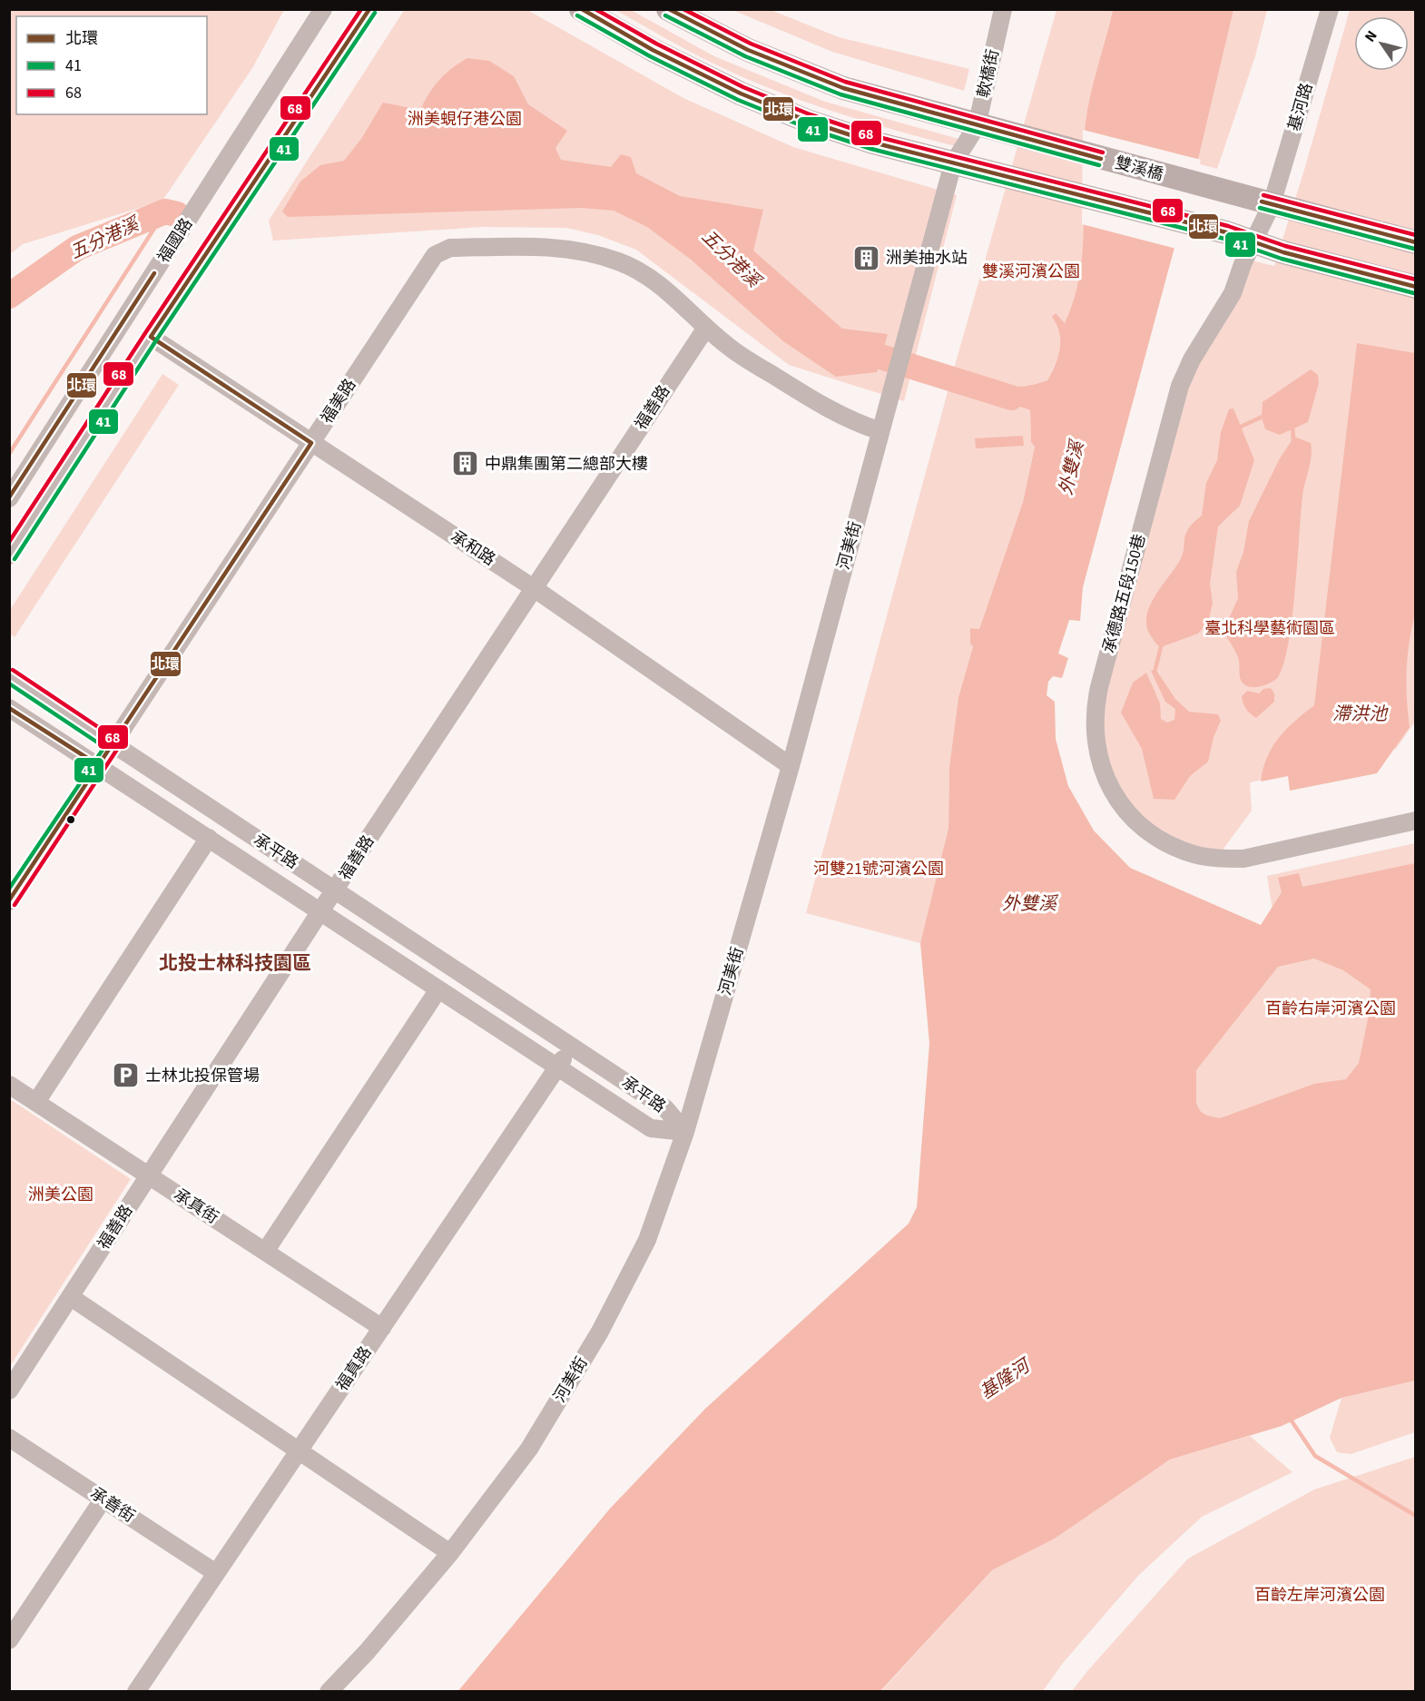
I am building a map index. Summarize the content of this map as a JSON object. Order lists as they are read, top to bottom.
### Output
{
  "streets": {
    "main road": ["雙溪橋"],
    "street": [
      "軟橋街",
      "基河路",
      "福國路",
      "福美路",
      "福善路",
      "河美街",
      "承和路",
      "承德路五段150巷",
      "承平路",
      "承真街",
      "福真路",
      "承善街"
    ]
  },
  "crossings": [
    ["軟橋街", "雙溪橋"],
    ["軟橋街", "河美街"],
    ["基河路", "雙溪橋"],
    ["基河路", "承德路五段150巷"],
    ["福國路", "承和路"],
    ["福美路", "福善路"],
    ["福美路", "承和路"],
    ["福美路", "承平路"],
    ["福善路", "承和路"],
    ["福善路", "承平路"],
    ["福善路", "承真街"],
    ["河美街", "承和路"],
    ["河美街", "承平路"],
    ["承平路", "福真路"],
    ["承真街", "福真路"],
    ["福真路", "承善街"]
  ],
  "districts": ["北投士林科技園區"],
  "water": [
    "五分港溪",
    "外雙溪",
    "滯洪池",
    "基隆河"
  ],
  "parks": [
    "洲美蜆仔港公園",
    "雙溪河濱公園",
    "臺北科學藝術園區",
    "河雙21號河濱公園",
    "百齡右岸河濱公園",
    "洲美公園",
    "百齡左岸河濱公園"
  ],
  "places": {
    "building": ["洲美抽水站", "中鼎集團第二總部大樓"],
    "parking": ["士林北投保管場"]
  },
  "lines": ["transit line 北環", "transit line 68", "transit line 41"],
  "legend": ["北環", "41", "68"],
  "north": "top left"
}
